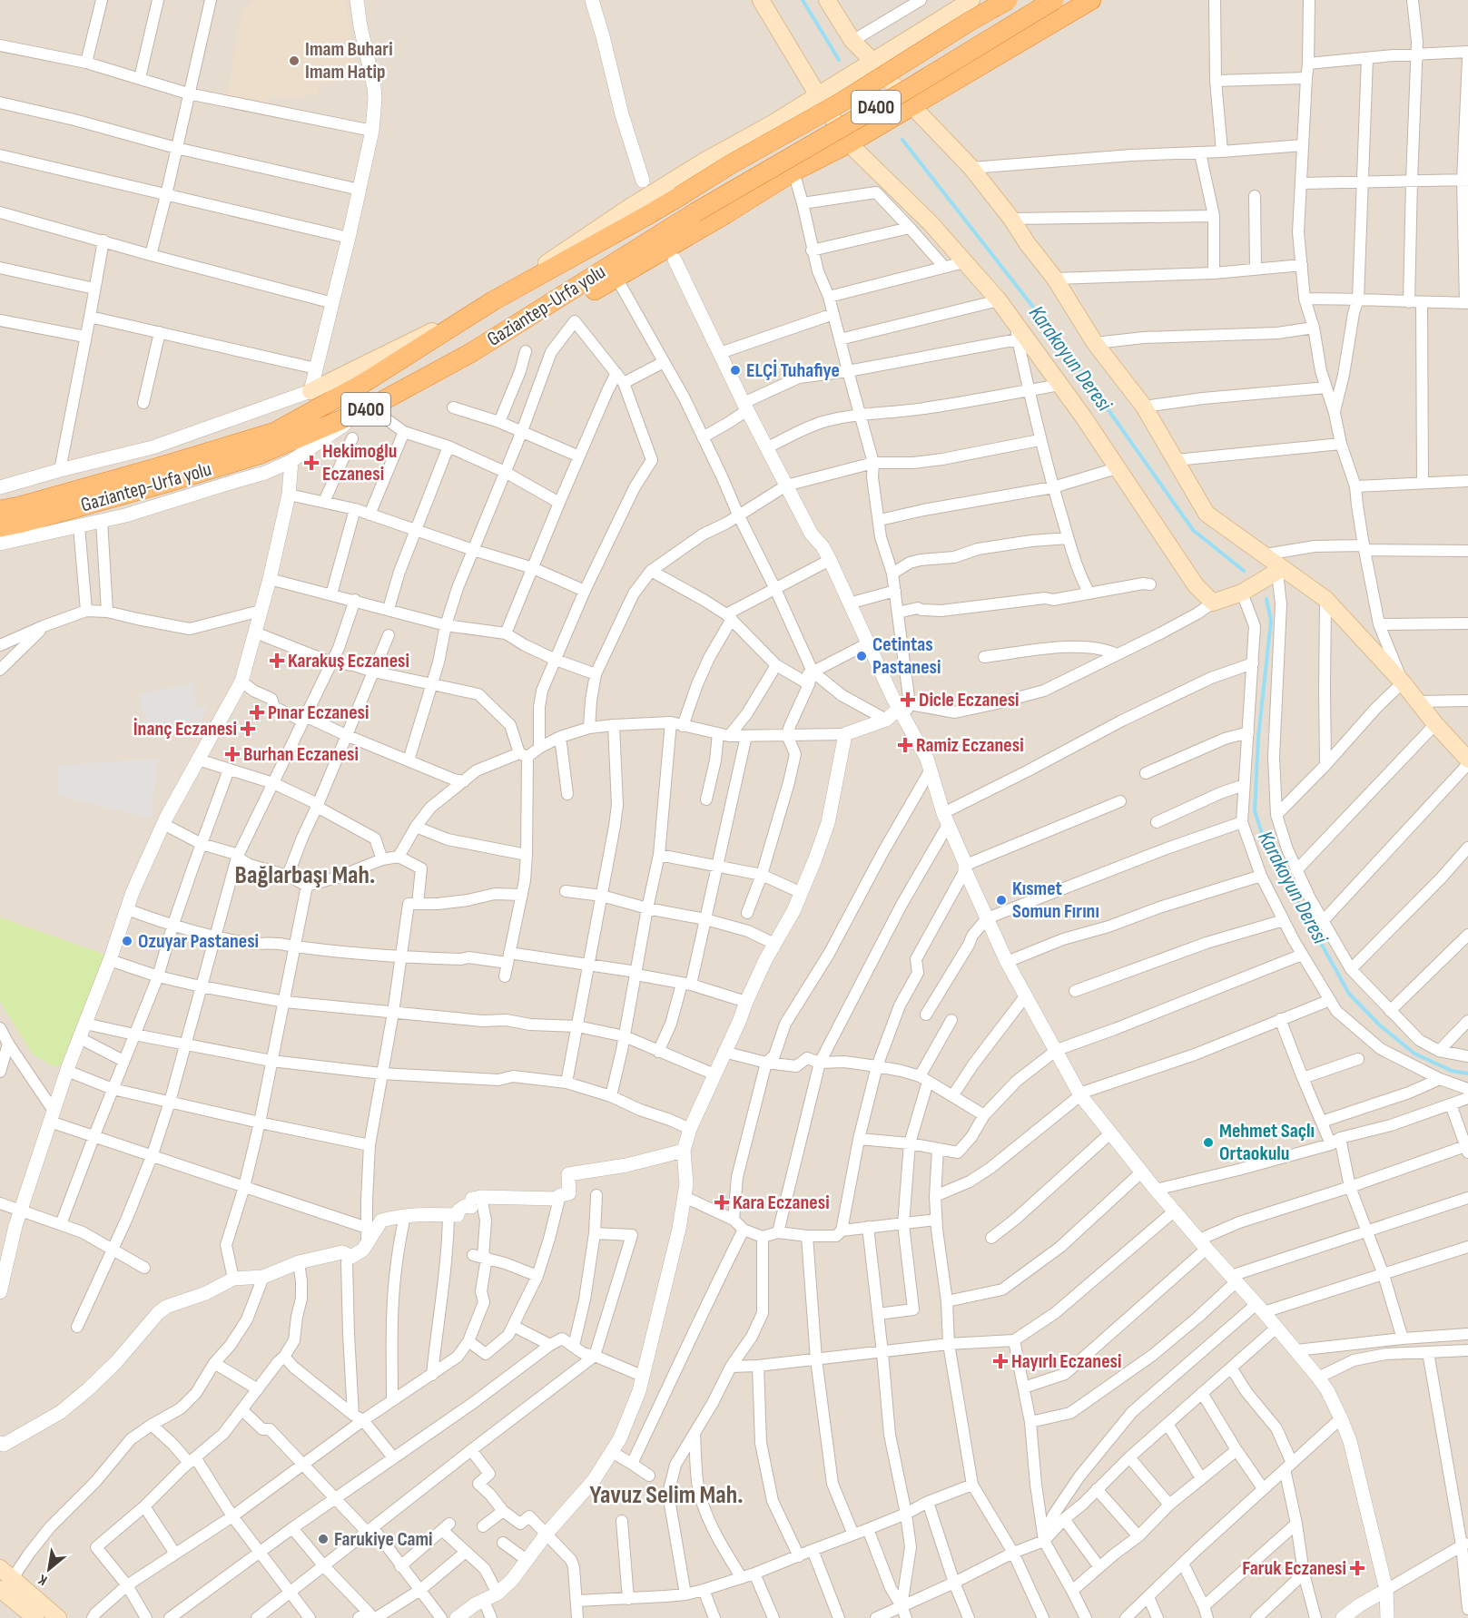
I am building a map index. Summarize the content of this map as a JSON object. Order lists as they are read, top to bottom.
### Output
{
  "streets": {
    "highway": ["D400", "Gaziantep-Urfa yolu"]
  },
  "districts": ["Bağlarbaşı Mah.", "Yavuz Selim Mah."],
  "water": ["Karakoyun Deresi"],
  "places": {
    "other": [
      "Imam Buhari Imam Hatip",
      "ELÇİ Tuhafiye",
      "Cetintas Pastanesi",
      "Kısmet Somun Fırını",
      "Ozuyar Pastanesi",
      "Mehmet Saçlı Ortaokulu",
      "Farukiye Cami"
    ],
    "health": [
      "Hekimoglu Eczanesi",
      "Karakuş Eczanesi",
      "Dicle Eczanesi",
      "Pınar Eczanesi",
      "İnanç Eczanesi",
      "Ramiz Eczanesi",
      "Burhan Eczanesi",
      "Kara Eczanesi",
      "Hayırlı Eczanesi",
      "Faruk Eczanesi"
    ]
  },
  "north": "bottom left"
}
